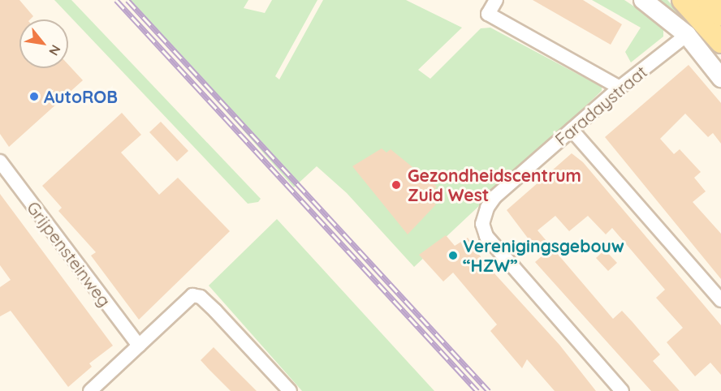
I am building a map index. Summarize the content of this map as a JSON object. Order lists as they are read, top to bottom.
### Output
{
  "streets": {
    "street": ["Faradaystraat", "Grijpensteinweg"]
  },
  "places": ["AutoROB", "Gezondheidscentrum Zuid West", "Verenigingsgebouw “HZW”"],
  "north": "bottom right"
}
